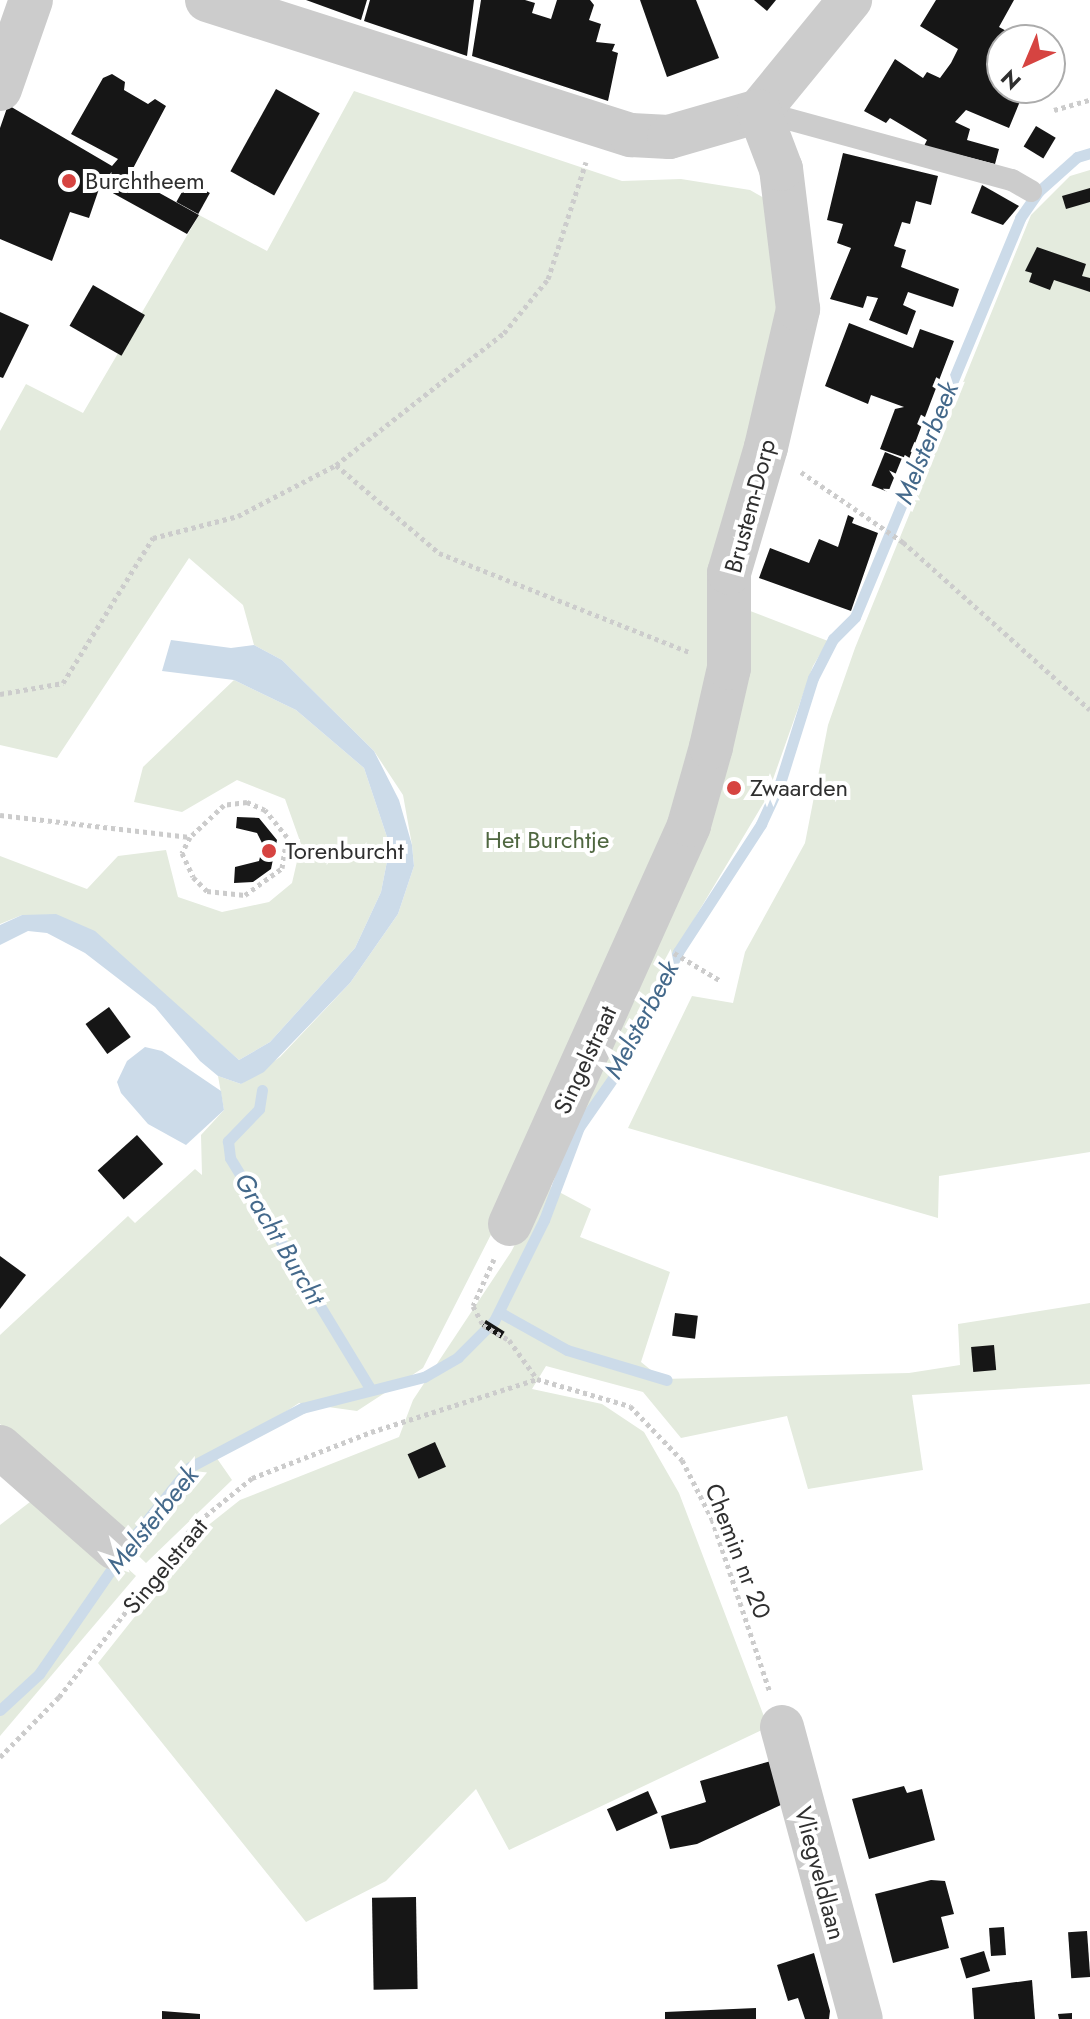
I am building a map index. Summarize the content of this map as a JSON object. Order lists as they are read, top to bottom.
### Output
{
  "streets": {
    "street": ["Brustem-Dorp", "Singelstraat", "Vliegveldlaan"],
    "path": ["Chemin nr 20"]
  },
  "crossings": [
    ["Brustem-Dorp", "Singelstraat"],
    ["Singelstraat", "Chemin nr 20"],
    ["Chemin nr 20", "Vliegveldlaan"]
  ],
  "water": ["Melsterbeek", "Gracht Burcht"],
  "parks": ["Het Burchtje"],
  "places": ["Burchtheem", "Zwaarden", "Torenburcht"],
  "north": "bottom left"
}
